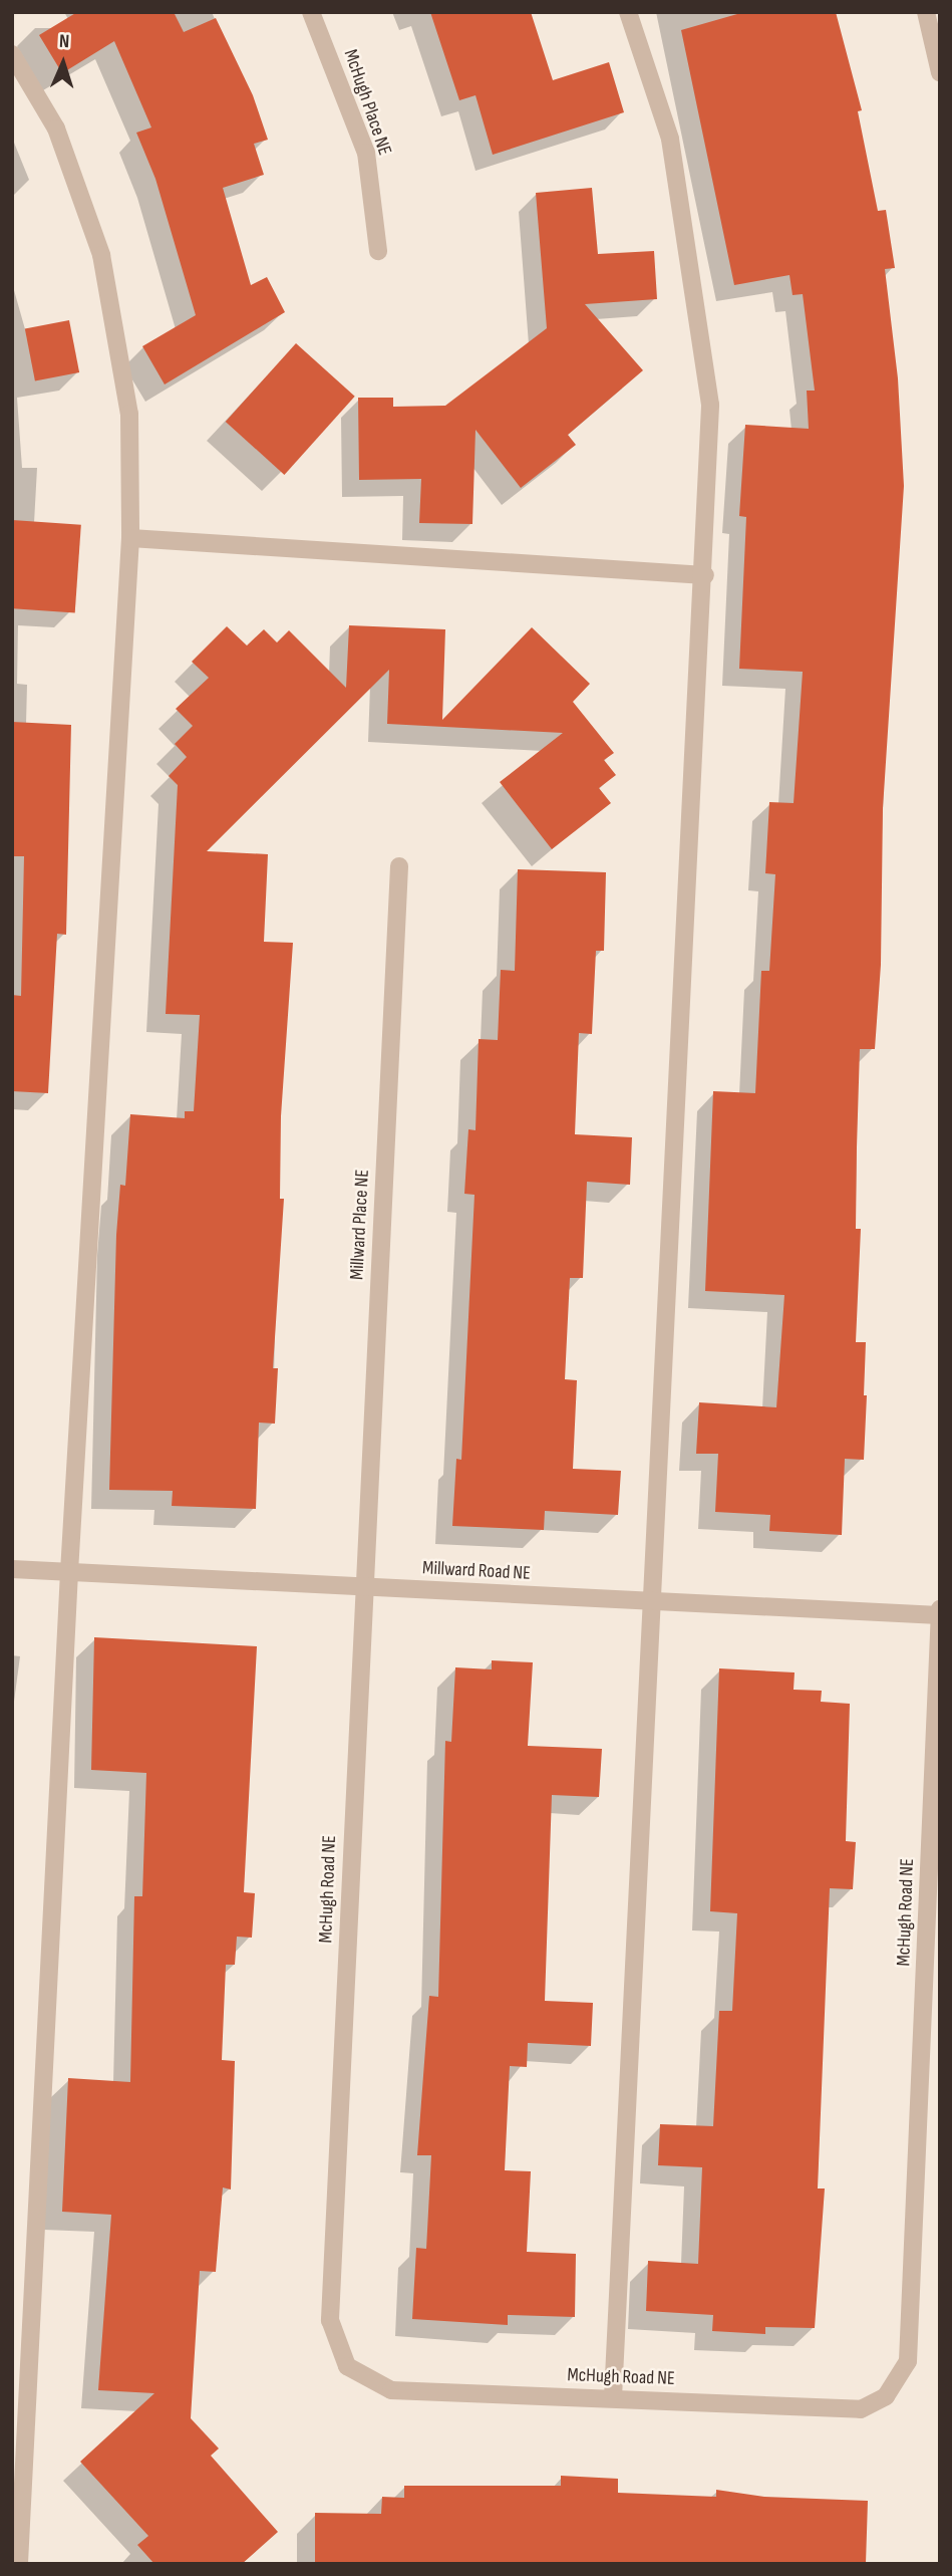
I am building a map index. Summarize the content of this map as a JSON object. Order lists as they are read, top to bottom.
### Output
{
  "streets": {
    "street": [
      "McHugh Place NE",
      "Millward Place NE",
      "Millward Road NE",
      "McHugh Road NE"
    ]
  },
  "crossings": [
    ["Millward Place NE", "Millward Road NE"],
    ["Millward Place NE", "McHugh Road NE"],
    ["Millward Road NE", "McHugh Road NE"]
  ],
  "north": "top"
}
